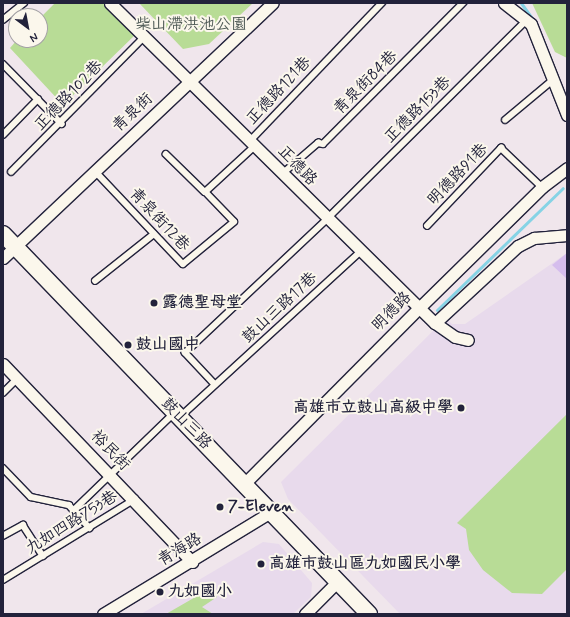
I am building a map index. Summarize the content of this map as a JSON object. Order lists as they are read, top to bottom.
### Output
{
  "streets": {
    "street": [
      "青泉街",
      "正德路",
      "明德路",
      "鼓山三路",
      "裕民街",
      "青海路"
    ],
    "lane": [
      "青泉街84巷",
      "正德路121巷",
      "正德路102巷",
      "正德路153巷",
      "明德路91巷",
      "青泉街12巷",
      "鼓山三路17巷",
      "九如四路753巷"
    ]
  },
  "crossings": [
    ["青泉街84巷", "正德路"],
    ["正德路121巷", "正德路"],
    ["正德路102巷", "正德路"],
    ["正德路153巷", "正德路"],
    ["正德路153巷", "鼓山三路17巷"],
    ["青泉街", "正德路"],
    ["青泉街", "青泉街12巷"],
    ["青泉街", "鼓山三路"],
    ["正德路", "鼓山三路17巷"],
    ["正德路", "明德路"],
    ["明德路91巷", "明德路"],
    ["鼓山三路17巷", "鼓山三路"],
    ["鼓山三路17巷", "裕民街"],
    ["明德路", "鼓山三路"],
    ["鼓山三路", "青海路"],
    ["裕民街", "九如四路753巷"],
    ["裕民街", "青海路"]
  ],
  "parks": ["柴山滯洪池公園"],
  "places": [
    "露德聖母堂",
    "鼓山國中",
    "高雄市立鼓山高級中學",
    "7-Eleven",
    "高雄市鼓山區九如國民小學",
    "九如國小"
  ],
  "north": "bottom right"
}
